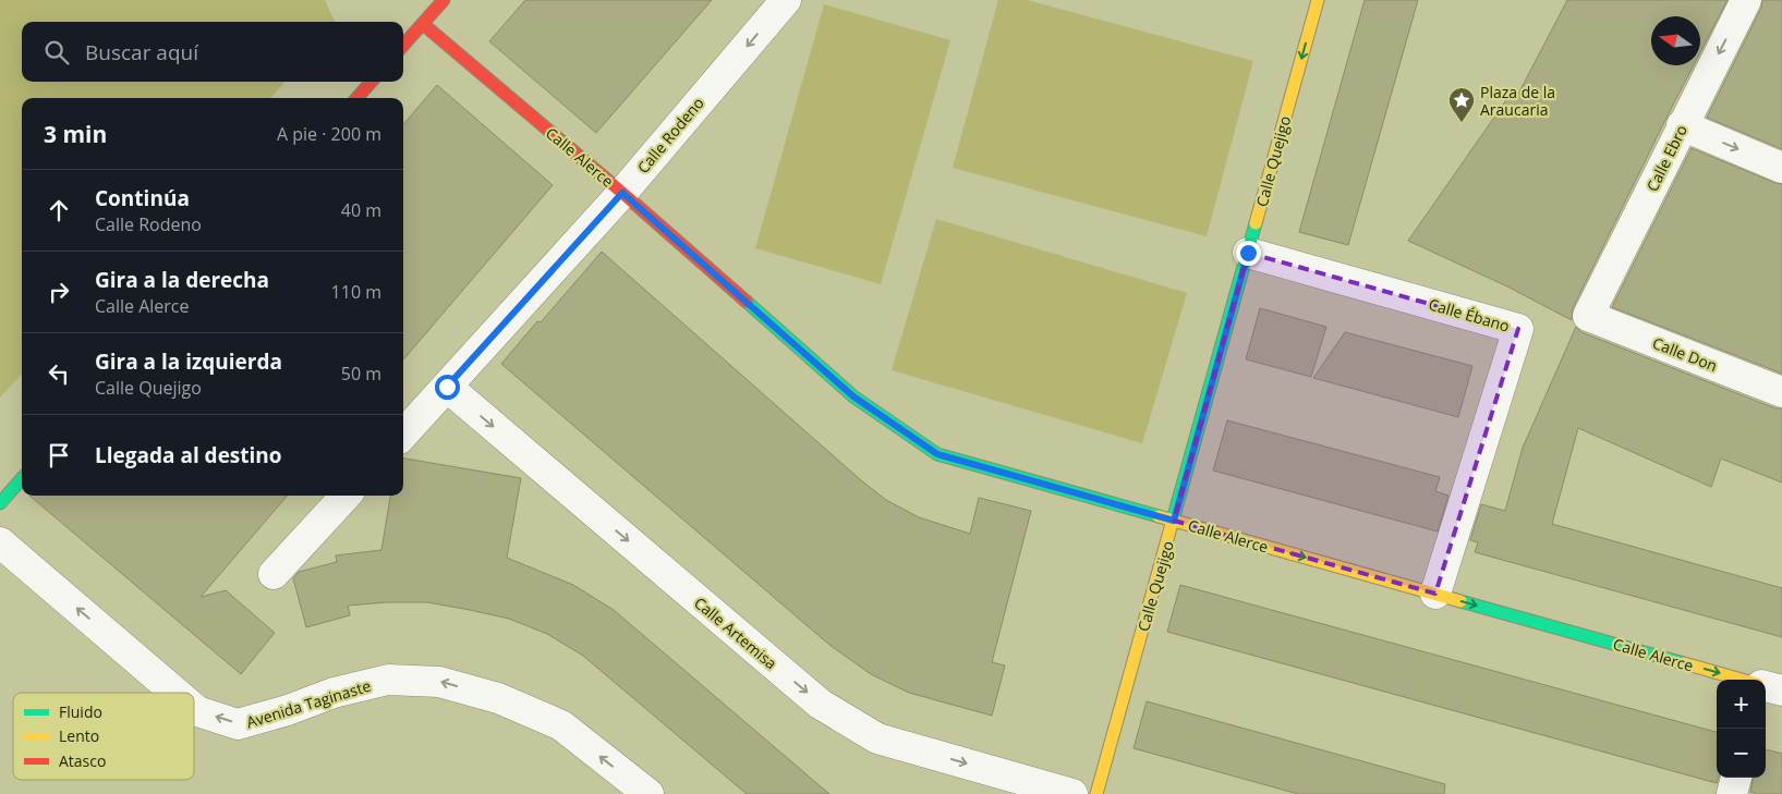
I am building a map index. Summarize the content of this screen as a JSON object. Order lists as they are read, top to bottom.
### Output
{
  "streets": {
    "street": [
      "Calle Rodeno",
      "Calle Alerce",
      "Calle Ebro",
      "Calle Quejigo",
      "Calle Ébano",
      "Calle Don",
      "Calle Artemisa",
      "Avenida Taginaste"
    ]
  },
  "crossings": [
    ["Calle Rodeno", "Calle Alerce"],
    ["Calle Rodeno", "Calle Artemisa"],
    ["Calle Alerce", "Calle Quejigo"],
    ["Calle Alerce", "Calle Ébano"],
    ["Calle Ebro", "Calle Don"],
    ["Calle Quejigo", "Calle Ébano"]
  ],
  "one_way": [
    "Calle Rodeno",
    "Calle Alerce",
    "Calle Ebro",
    "Calle Artemisa",
    "Avenida Taginaste"
  ],
  "places": {
    "place": ["Plaza de la Araucaria"]
  },
  "legend": ["Fluido", "Lento", "Atasco"],
  "north": "left",
  "page": {
    "search": "Buscar aquí",
    "heading": ["3 min", "A pie · 200 m"],
    "list": [
      ["Continúa", "Calle Rodeno", "40 m"],
      ["Gira a la derecha", "Calle Alerce", "110 m"],
      ["Gira a la izquierda", "Calle Quejigo", "50 m"],
      "Llegada al destino"
    ],
    "map_buttons": ["+", "−"]
  }
}
